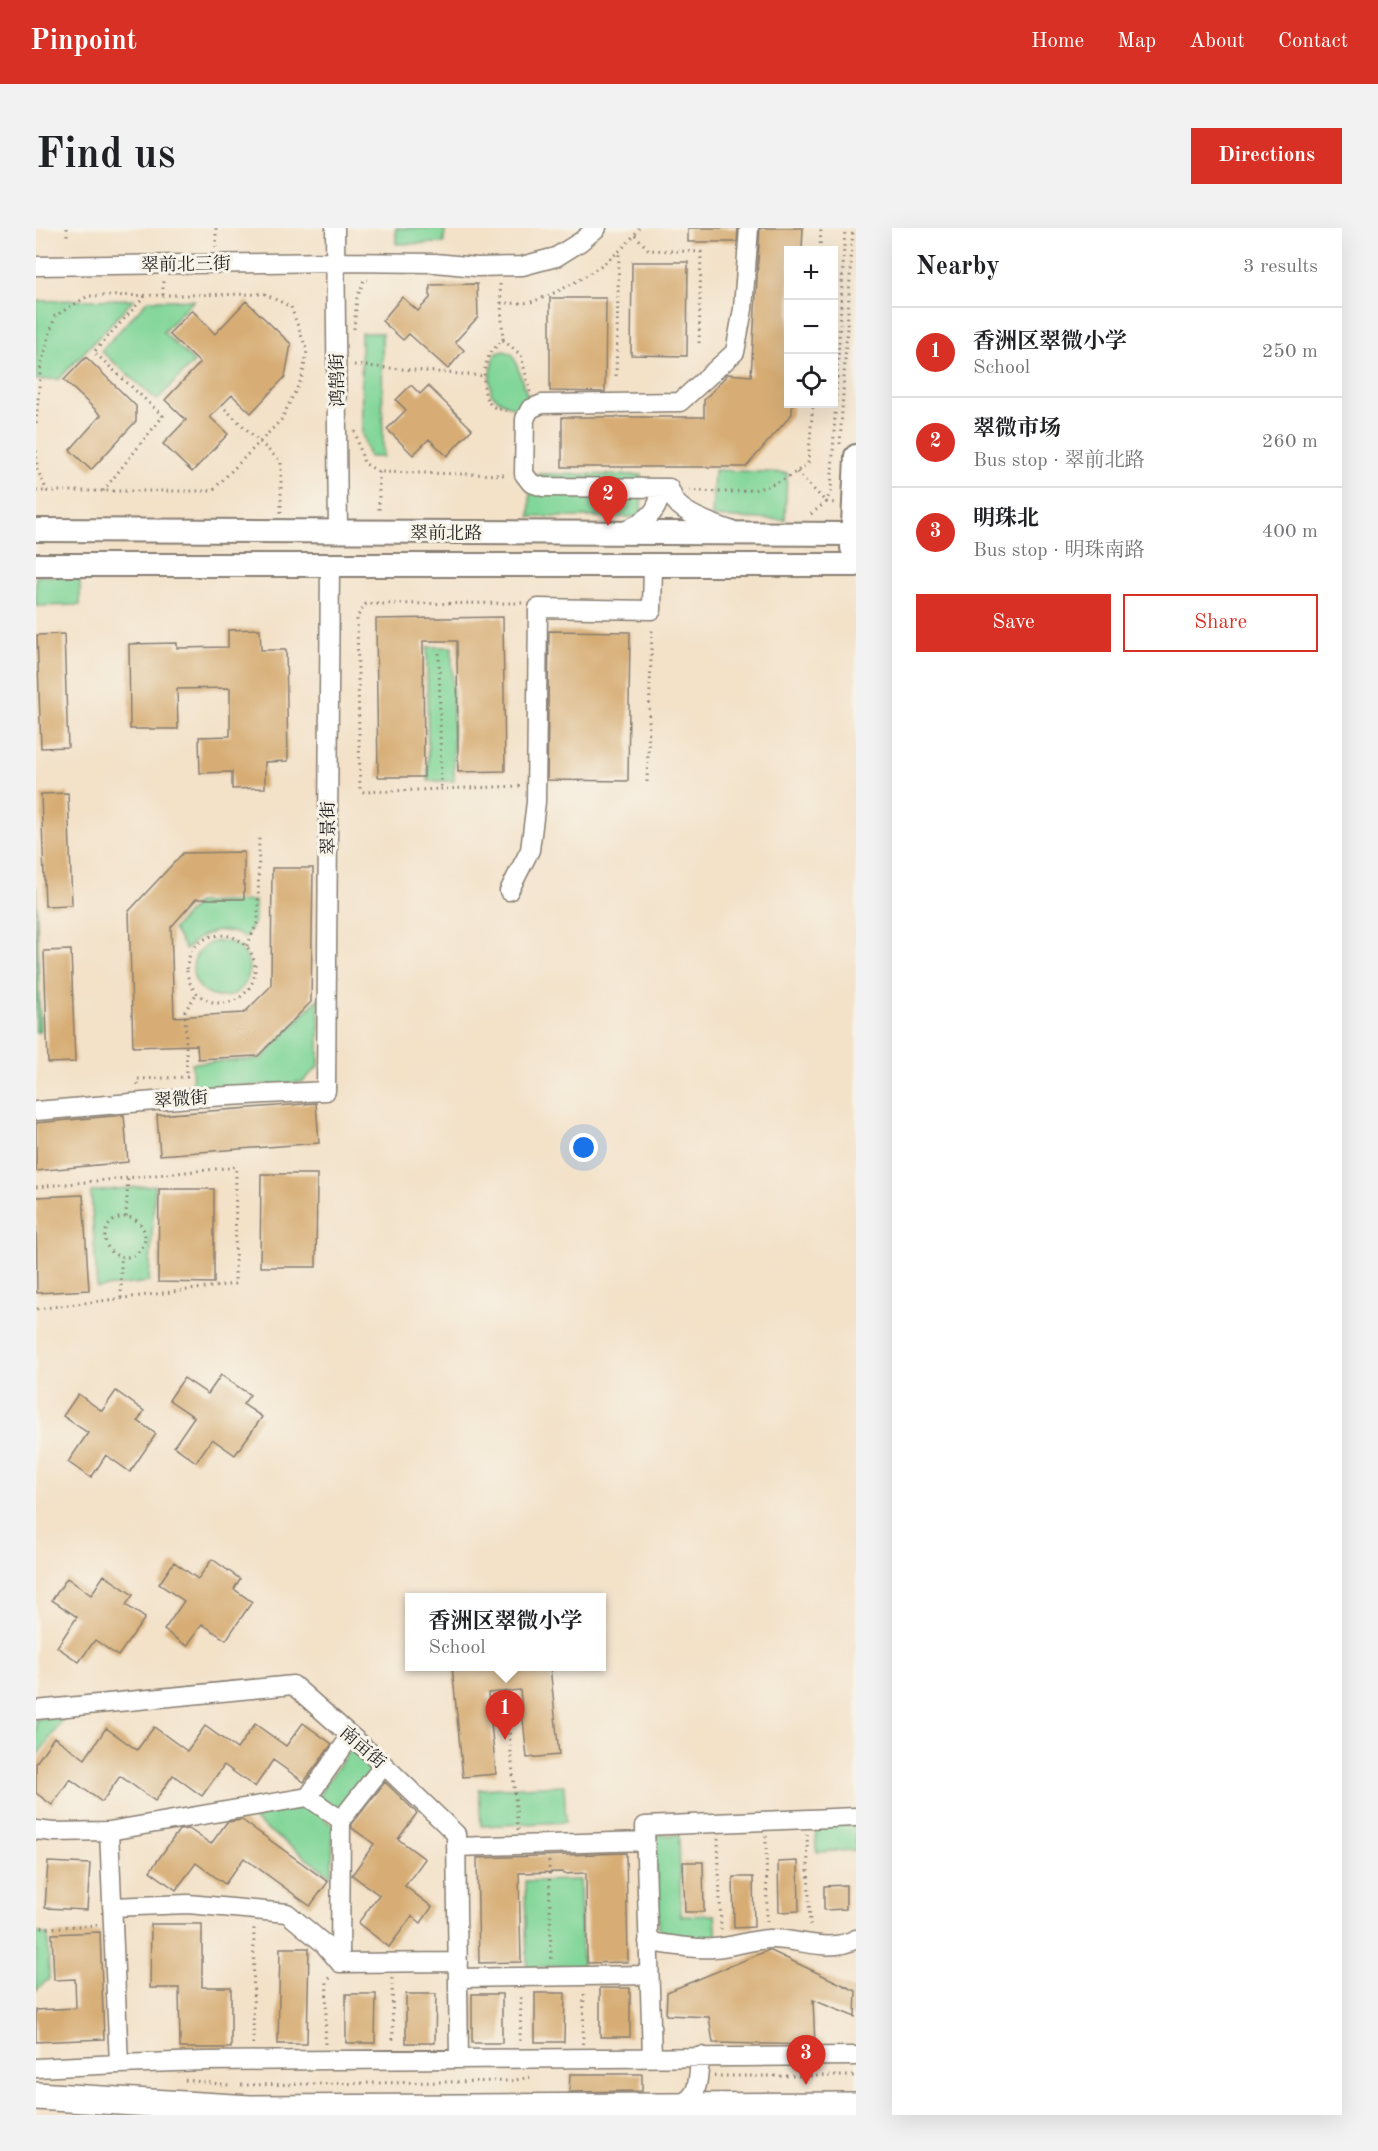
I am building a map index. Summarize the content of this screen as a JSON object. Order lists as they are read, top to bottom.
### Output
{
  "streets": {
    "main road": ["翠前北路"],
    "street": [
      "翠前北三街",
      "鸿鹄街",
      "翠景街",
      "翠微街",
      "南亩街"
    ]
  },
  "crossings": [
    ["翠前北三街", "鸿鹄街"],
    ["鸿鹄街", "翠前北路"],
    ["翠前北路", "翠景街"],
    ["翠景街", "翠微街"]
  ],
  "page": {
    "header": "Pinpoint",
    "nav": [
      "Home",
      "Map",
      "About",
      "Contact"
    ],
    "buttons": [
      "Directions",
      ["Save", "Share"]
    ],
    "title": "Find us",
    "heading": ["Nearby", "3 results"],
    "map_buttons": ["+", "−"],
    "list": [
      {
        "mark": "1",
        "name": "香洲区翠微小学",
        "note": "School",
        "value": "250 m"
      },
      {
        "mark": "2",
        "name": "翠微市场",
        "note": "Bus stop · 翠前北路",
        "value": "260 m"
      },
      {
        "mark": "3",
        "name": "明珠北",
        "note": "Bus stop · 明珠南路",
        "value": "400 m"
      }
    ],
    "pins": ["2", "1", "3"],
    "popup": ["香洲区翠微小学", "School"]
  }
}
